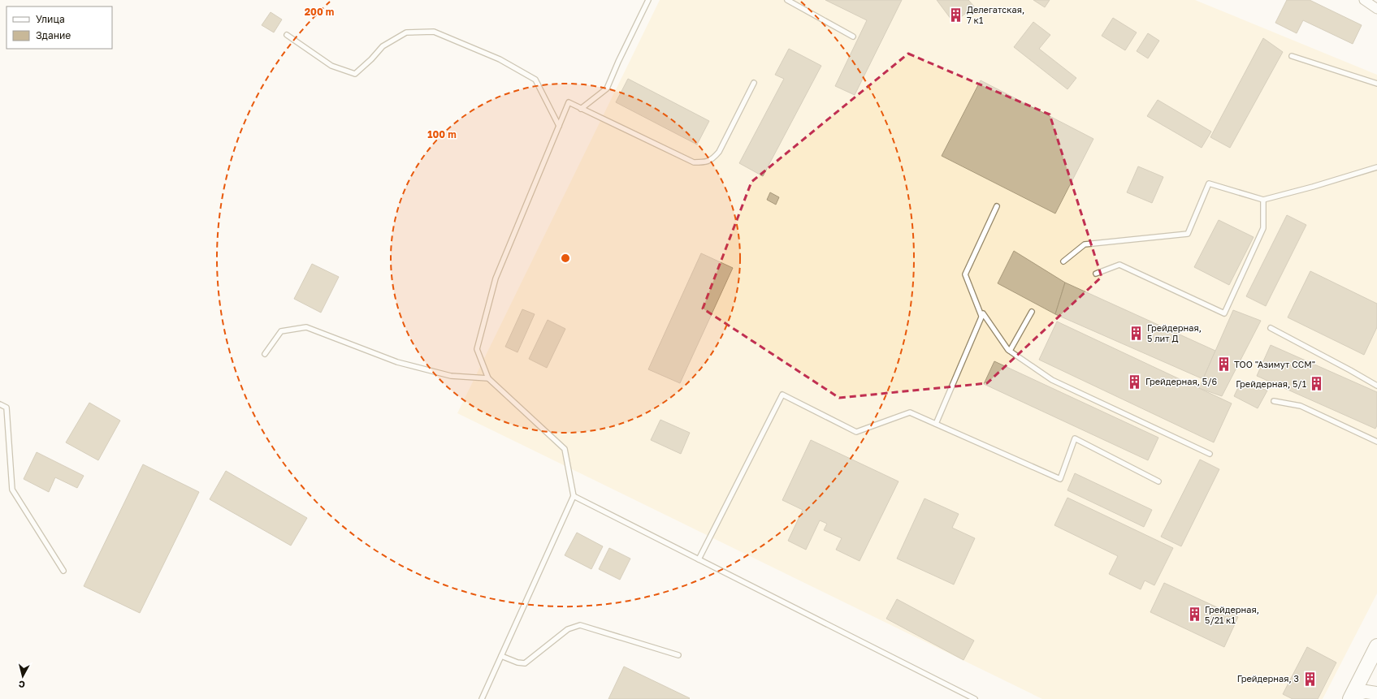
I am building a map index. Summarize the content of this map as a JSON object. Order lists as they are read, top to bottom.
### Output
{
  "places": {
    "building": [
      "Делегатская, 7 к1",
      "Грейдерная, 5 лит Д",
      "ТОО \"Азимут ССМ\"",
      "Грейдерная, 5/6",
      "Грейдерная, 5/1",
      "Грейдерная, 5/21 к1",
      "Грейдерная, 3"
    ]
  },
  "legend": ["Улица", "Здание"],
  "north": "bottom",
  "rings": ["200 m", "100 m"]
}
